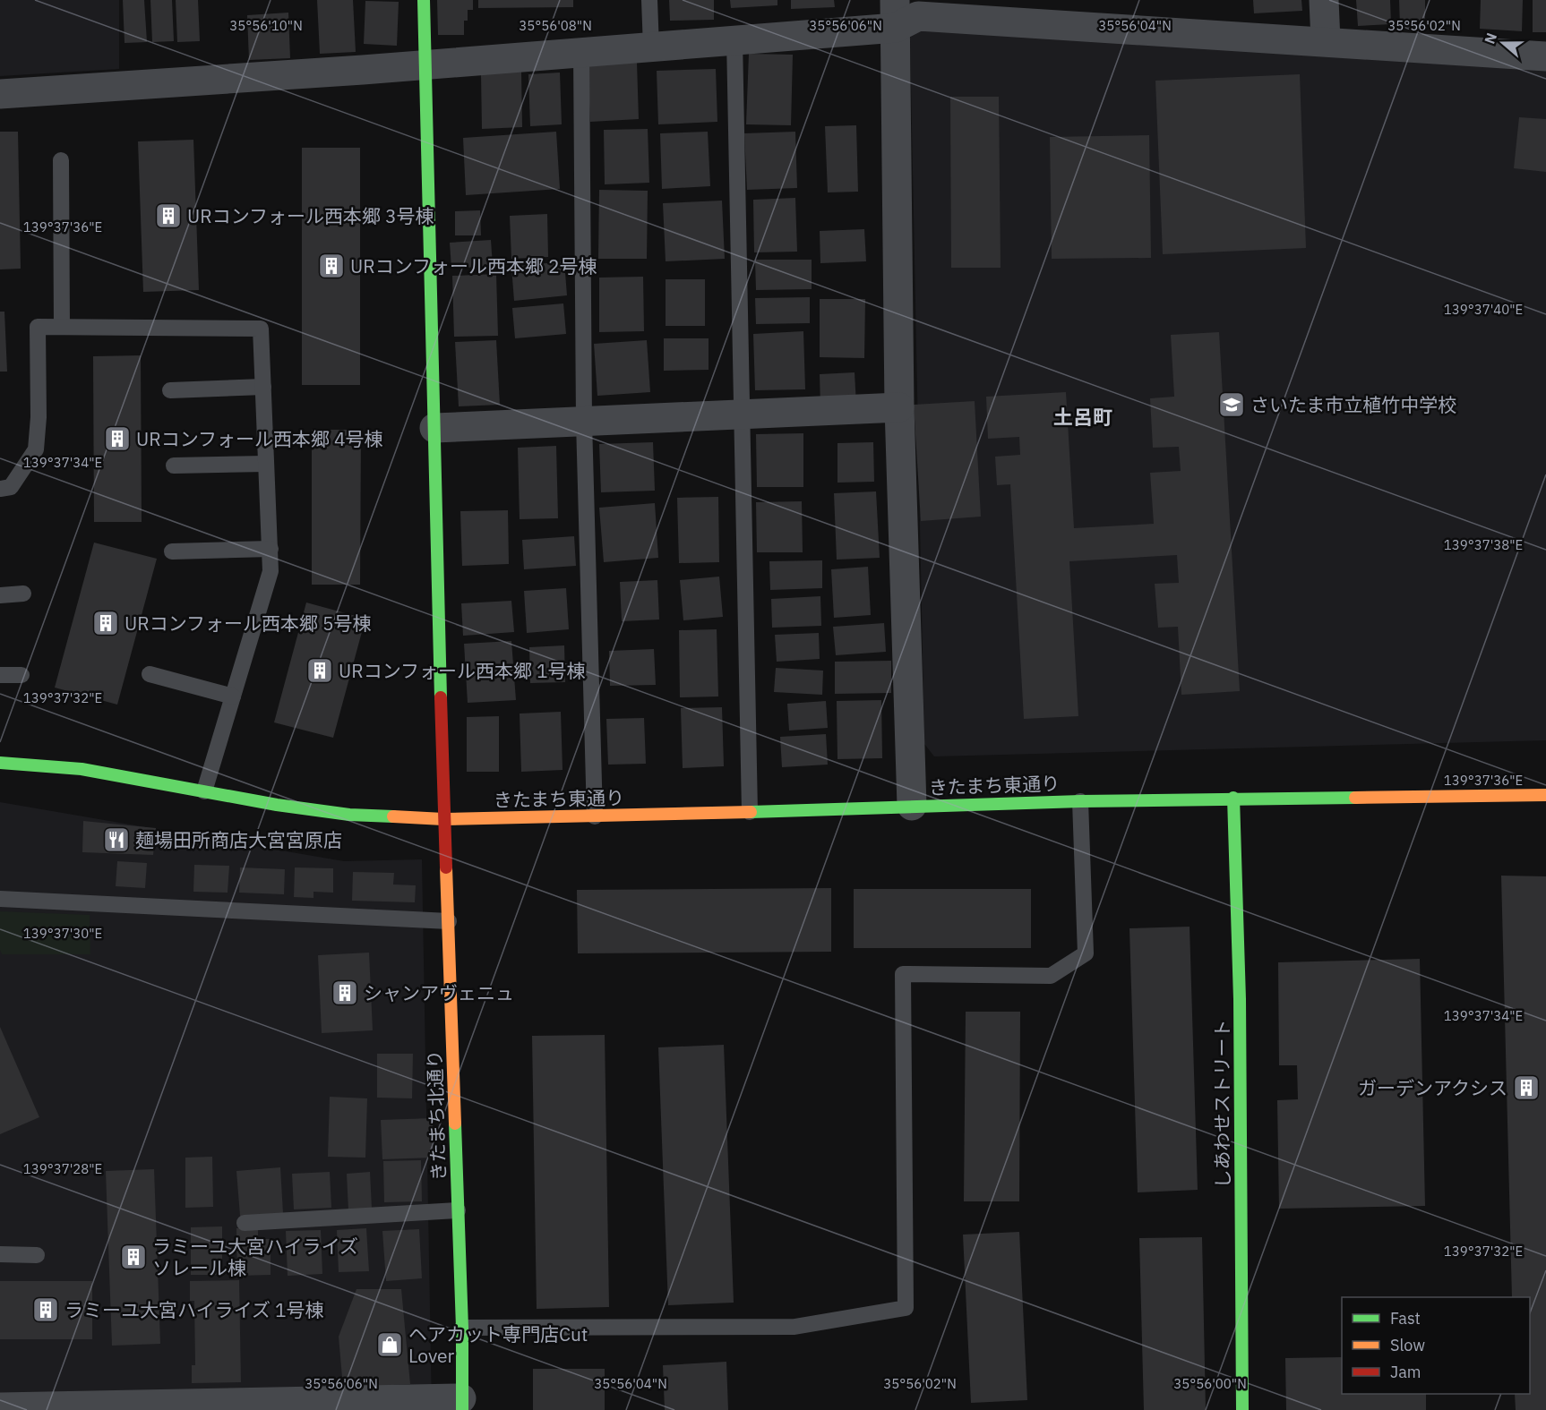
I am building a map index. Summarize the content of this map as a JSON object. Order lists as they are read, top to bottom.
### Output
{
  "streets": {
    "street": ["きたまち東通り", "しあわせストリート", "きたまち北通り"]
  },
  "crossings": [
    ["きたまち東通り", "しあわせストリート"],
    ["きたまち東通り", "きたまち北通り"]
  ],
  "districts": ["土呂町"],
  "places": {
    "building": [
      "URコンフォール西本郷 3号棟",
      "URコンフォール西本郷 2号棟",
      "URコンフォール西本郷 4号棟",
      "URコンフォール西本郷 5号棟",
      "URコンフォール西本郷 1号棟",
      "シャンアヴェニュ",
      "ガーデンアクシス",
      "ラミーユ大宮ハイライズ ソレール棟",
      "ラミーユ大宮ハイライズ 1号棟"
    ],
    "school or university": ["さいたま市立植竹中学校"],
    "restaurant": ["麺場田所商店大宮宮原店"],
    "shop": ["ヘアカット専門店Cut Lover"]
  },
  "legend": ["Fast", "Slow", "Jam"],
  "north": "left",
  "coordinates": [
    "35°56'10\"N",
    "35°56'08\"N",
    "35°56'06\"N",
    "35°56'04\"N",
    "35°56'02\"N",
    "139°37'36\"E",
    "139°37'40\"E",
    "139°37'34\"E",
    "139°37'38\"E",
    "139°37'32\"E",
    "139°37'30\"E",
    "139°37'28\"E",
    "35°56'00\"N"
  ]
}
